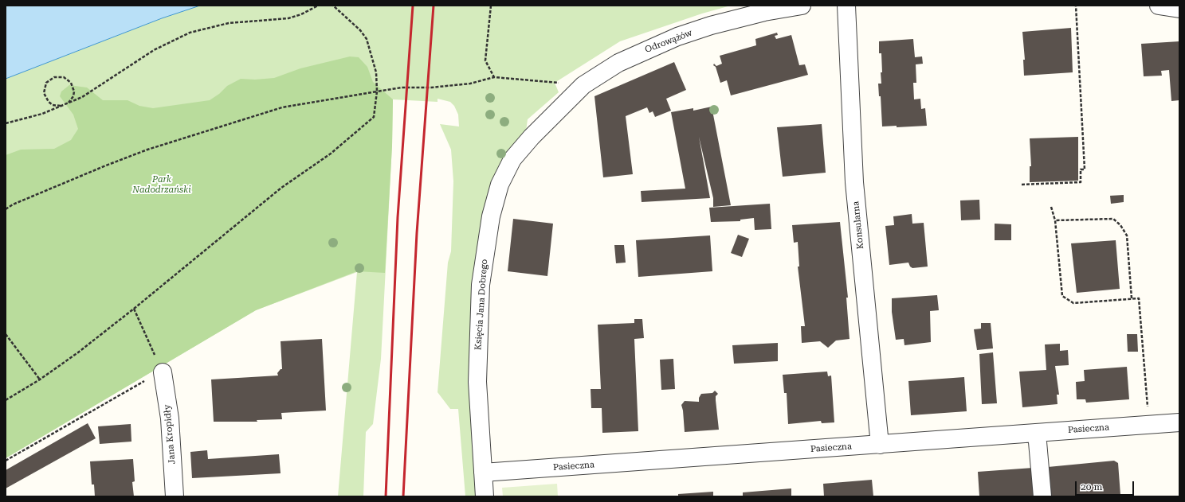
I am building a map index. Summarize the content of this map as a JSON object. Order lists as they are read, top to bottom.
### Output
{
  "streets": {
    "street": [
      "Odrowążów",
      "Konsularna",
      "Księcia Jana Dobrego",
      "Pasieczna",
      "Jana Kropidły"
    ]
  },
  "crossings": [
    ["Odrowążów", "Księcia Jana Dobrego"],
    ["Konsularna", "Pasieczna"],
    ["Księcia Jana Dobrego", "Pasieczna"]
  ],
  "parks": ["Park Nadodrzański"],
  "scale_bar": "20 m"
}
